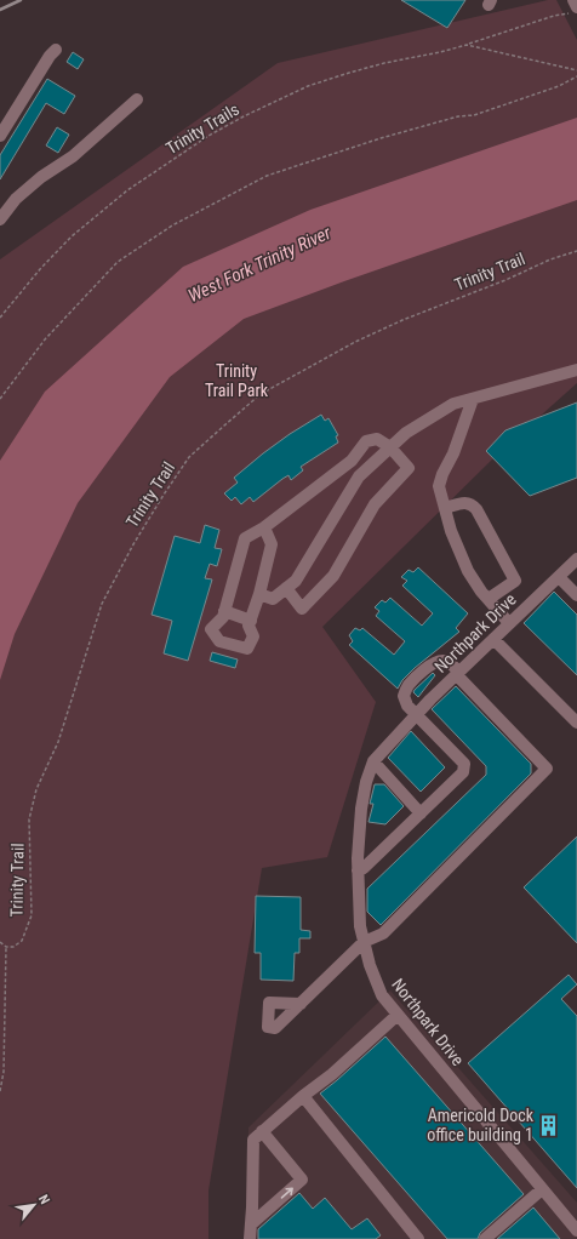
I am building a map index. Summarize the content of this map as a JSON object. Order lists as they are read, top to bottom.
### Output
{
  "streets": {
    "street": ["Northpark Drive"],
    "path": ["Trinity Trails", "Trinity Trail"]
  },
  "water": ["West Fork Trinity River"],
  "parks": ["Trinity Trail Park"],
  "places": {
    "building": ["Americold Dock office building 1"]
  },
  "north": "top right"
}
